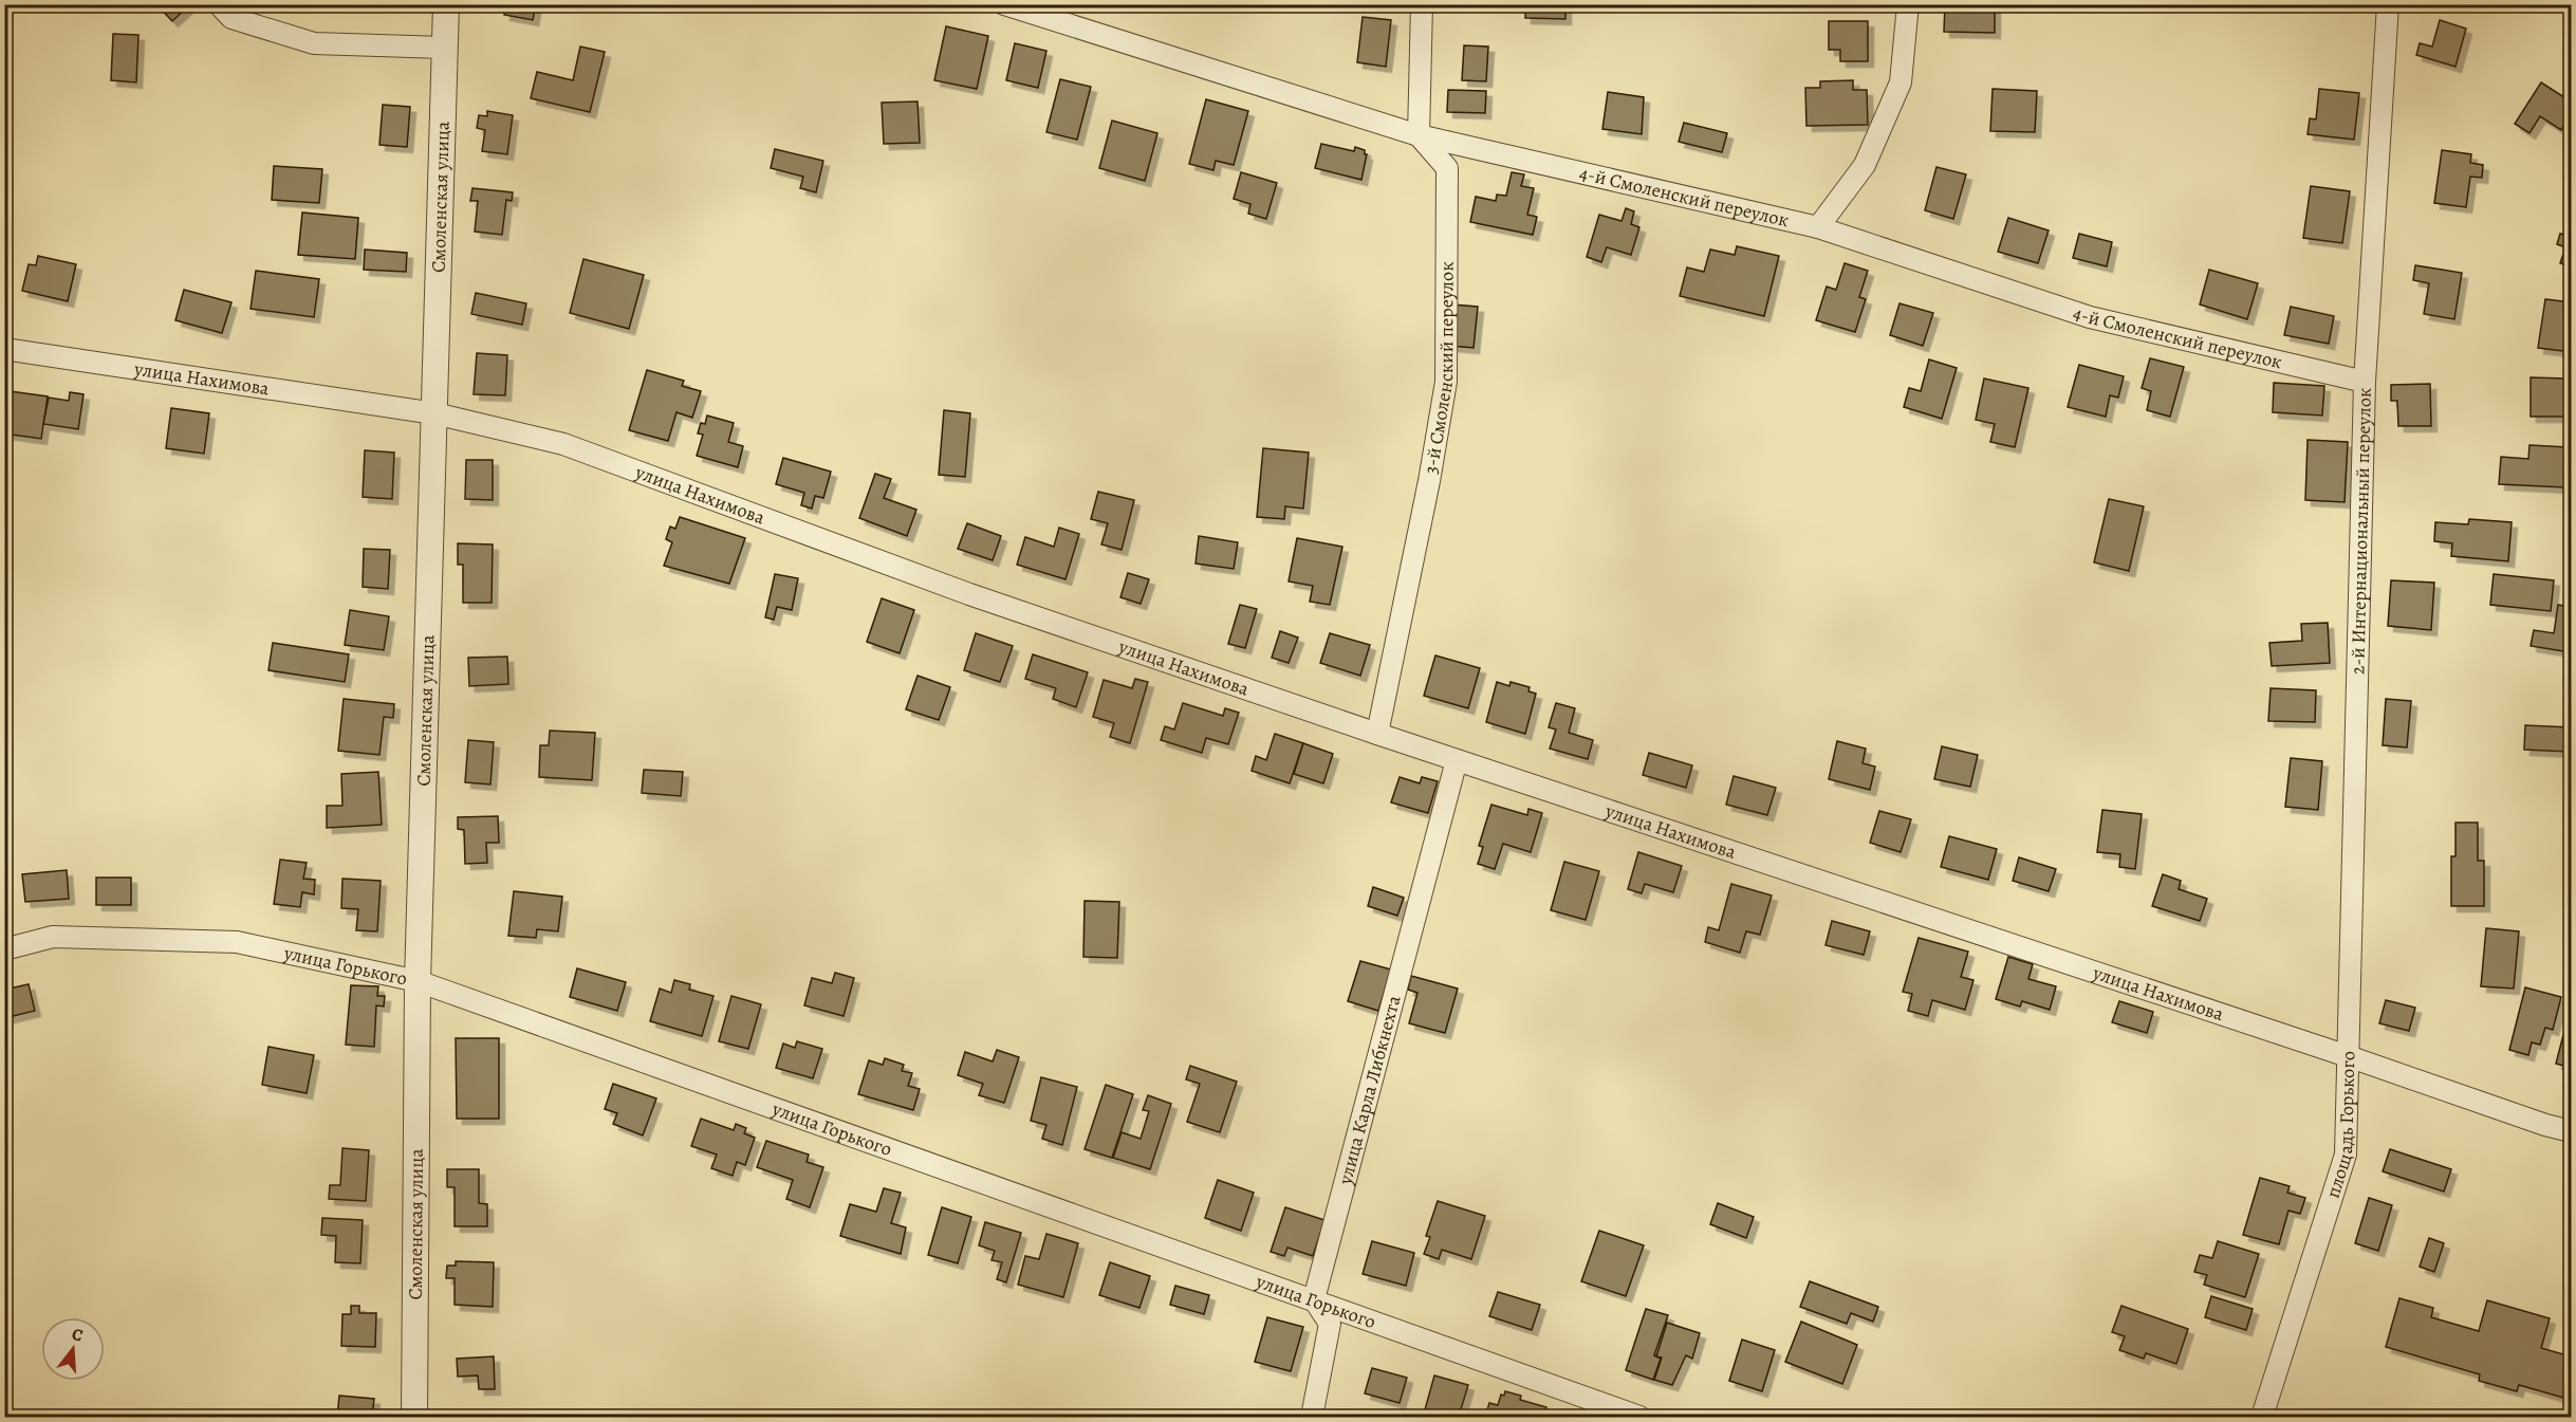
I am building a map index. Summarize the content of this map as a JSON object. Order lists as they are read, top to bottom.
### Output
{
  "streets": {
    "street": [
      "4-й Смоленский переулок",
      "Смоленская улица",
      "3-й Смоленский переулок",
      "улица Нахимова",
      "2-й Интернациональный переулок",
      "улица Горького",
      "улица Карла Либкнехта",
      "площадь Горького"
    ]
  },
  "crossings": [
    ["4-й Смоленский переулок", "3-й Смоленский переулок"],
    ["4-й Смоленский переулок", "2-й Интернациональный переулок"],
    ["Смоленская улица", "улица Нахимова"],
    ["Смоленская улица", "улица Горького"],
    ["3-й Смоленский переулок", "улица Нахимова"],
    ["улица Нахимова", "2-й Интернациональный переулок"],
    ["улица Нахимова", "улица Карла Либкнехта"],
    ["улица Нахимова", "площадь Горького"],
    ["2-й Интернациональный переулок", "площадь Горького"],
    ["улица Горького", "улица Карла Либкнехта"]
  ],
  "north": "top"
}
